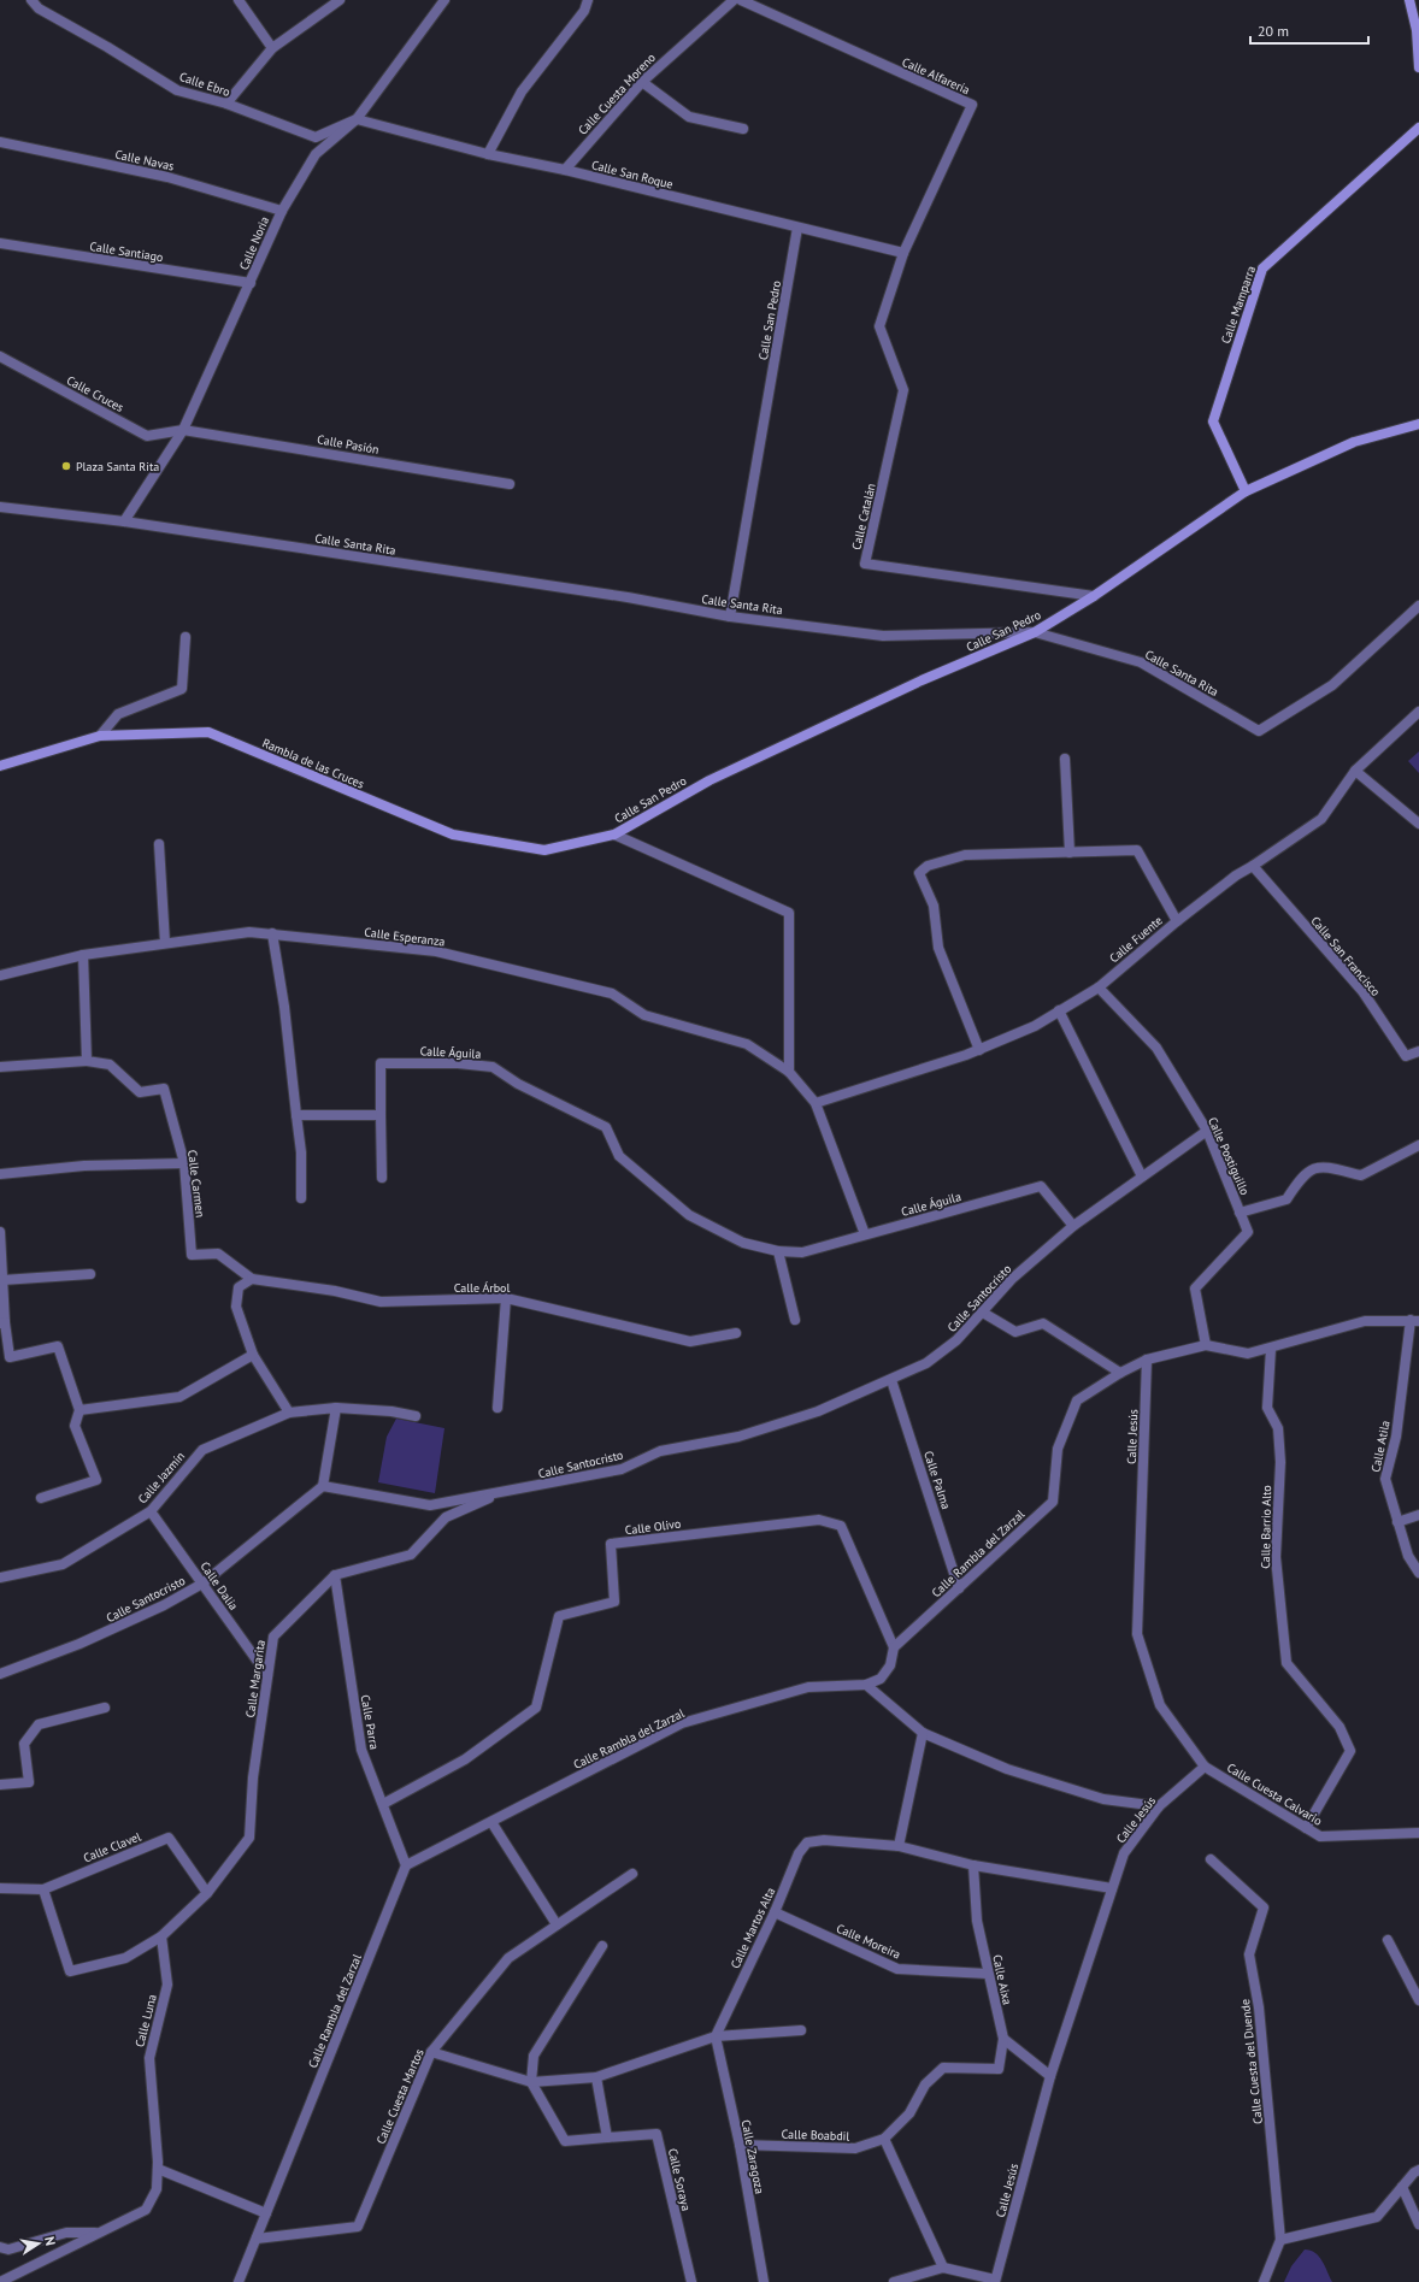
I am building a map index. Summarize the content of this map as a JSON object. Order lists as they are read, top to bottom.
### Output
{
  "streets": {
    "street": [
      "Calle Alfarería",
      "Calle Ebro",
      "Calle Cuesta Moreno",
      "Calle Navas",
      "Calle San Roque",
      "Calle Noria",
      "Calle Santiago",
      "Calle Mamparra",
      "Calle San Pedro",
      "Calle Cruces",
      "Calle Pasión",
      "Calle Catalán",
      "Calle Santa Rita",
      "Rambla de las Cruces",
      "Calle Esperanza",
      "Calle Fuente",
      "Calle San Francisco",
      "Calle Águila",
      "Calle Postiguillo",
      "Calle Carmen",
      "Calle Árbol",
      "Calle Santocristo",
      "Calle Jesús",
      "Calle Atila",
      "Calle Jazmín",
      "Calle Palma",
      "Calle Olivo",
      "Calle Barrio Alto",
      "Calle Rambla del Zarzal",
      "Calle Dalia",
      "Calle Margarita",
      "Calle Parra",
      "Calle Cuesta Calvario",
      "Calle Clavel",
      "Calle Martos Alta",
      "Calle Moreira",
      "Calle Aixa",
      "Calle Luna",
      "Calle Cuesta del Duende",
      "Calle Cuesta Martos",
      "Calle Boabdil",
      "Calle Zaragoza",
      "Calle Soraya"
    ]
  },
  "crossings": [
    ["Calle Alfarería", "Calle San Roque"],
    ["Calle Alfarería", "Calle Catalán"],
    ["Calle Ebro", "Calle San Roque"],
    ["Calle Ebro", "Calle Noria"],
    ["Calle Cuesta Moreno", "Calle San Roque"],
    ["Calle Navas", "Calle Noria"],
    ["Calle San Roque", "Calle Noria"],
    ["Calle San Roque", "Calle San Pedro"],
    ["Calle San Roque", "Calle Catalán"],
    ["Calle Noria", "Calle Santiago"],
    ["Calle Noria", "Calle Cruces"],
    ["Calle Noria", "Calle Pasión"],
    ["Calle Noria", "Calle Santa Rita"],
    ["Calle Mamparra", "Calle San Pedro"],
    ["Calle San Pedro", "Calle Catalán"],
    ["Calle San Pedro", "Calle Santa Rita"],
    ["Calle San Pedro", "Rambla de las Cruces"],
    ["Calle Cruces", "Calle Pasión"],
    ["Calle Esperanza", "Calle Fuente"],
    ["Calle Esperanza", "Calle Águila"],
    ["Calle Fuente", "Calle San Francisco"],
    ["Calle Fuente", "Calle Postiguillo"],
    ["Calle Águila", "Calle Santocristo"],
    ["Calle Postiguillo", "Calle Santocristo"],
    ["Calle Postiguillo", "Calle Rambla del Zarzal"],
    ["Calle Carmen", "Calle Árbol"],
    ["Calle Santocristo", "Calle Palma"],
    ["Calle Santocristo", "Calle Dalia"],
    ["Calle Santocristo", "Calle Margarita"],
    ["Calle Jesús", "Calle Rambla del Zarzal"],
    ["Calle Jesús", "Calle Cuesta Calvario"],
    ["Calle Jesús", "Calle Martos Alta"],
    ["Calle Jazmín", "Calle Dalia"],
    ["Calle Palma", "Calle Rambla del Zarzal"],
    ["Calle Olivo", "Calle Rambla del Zarzal"],
    ["Calle Olivo", "Calle Parra"],
    ["Calle Barrio Alto", "Calle Rambla del Zarzal"],
    ["Calle Barrio Alto", "Calle Cuesta Calvario"],
    ["Calle Rambla del Zarzal", "Calle Parra"],
    ["Calle Rambla del Zarzal", "Calle Cuesta Martos"],
    ["Calle Dalia", "Calle Margarita"],
    ["Calle Margarita", "Calle Parra"],
    ["Calle Margarita", "Calle Clavel"],
    ["Calle Margarita", "Calle Luna"],
    ["Calle Martos Alta", "Calle Moreira"],
    ["Calle Martos Alta", "Calle Aixa"],
    ["Calle Martos Alta", "Calle Zaragoza"],
    ["Calle Moreira", "Calle Aixa"],
    ["Calle Aixa", "Calle Boabdil"],
    ["Calle Boabdil", "Calle Zaragoza"]
  ],
  "places": ["Plaza Santa Rita"],
  "scale_bar": "20 m",
  "north": "right"
}
